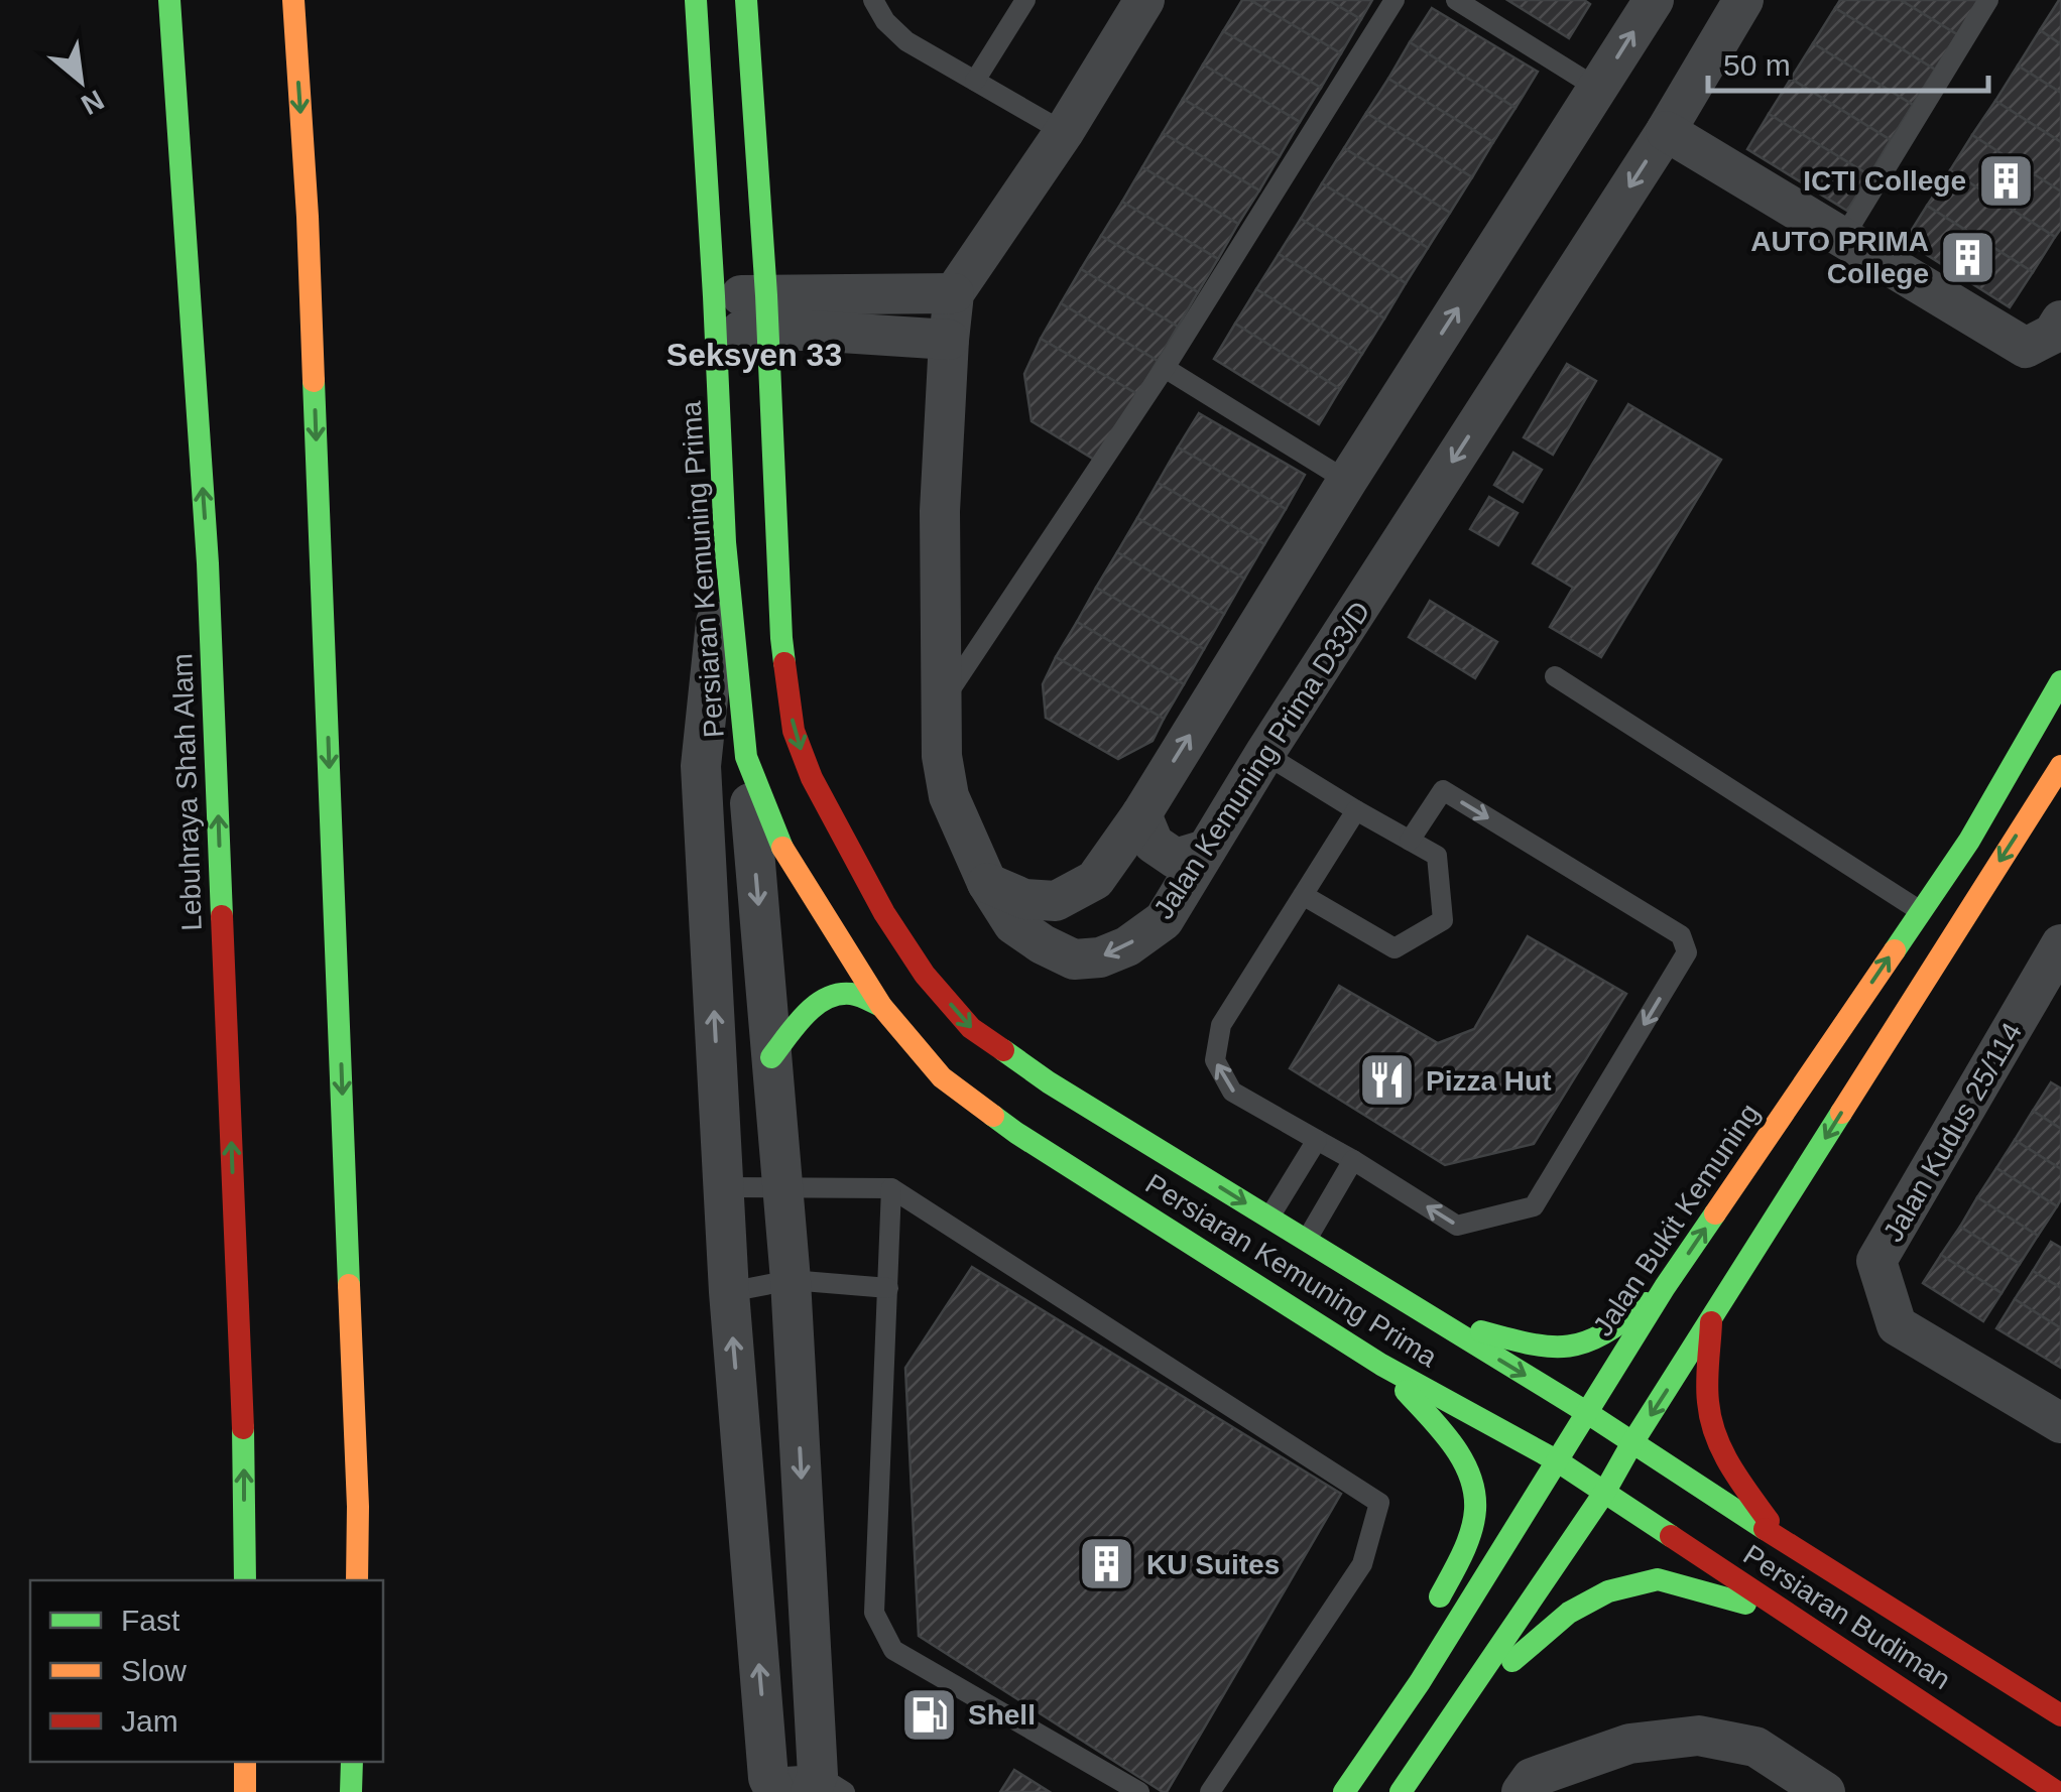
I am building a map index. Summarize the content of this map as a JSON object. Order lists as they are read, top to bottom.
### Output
{
  "streets": {
    "main road": [
      "Persiaran Kemuning Prima",
      "Lebuhraya Shah Alam",
      "Jalan Bukit Kemuning",
      "Persiaran Budiman"
    ],
    "street": ["Jalan Kemuning Prima D33/D", "Jalan Kudus 25/114"]
  },
  "crossings": [
    ["Persiaran Kemuning Prima", "Jalan Bukit Kemuning"],
    ["Persiaran Kemuning Prima", "Persiaran Budiman"]
  ],
  "districts": ["Seksyen 33"],
  "places": {
    "building": ["ICTI College", "AUTO PRIMA College", "KU Suites"],
    "restaurant": ["Pizza Hut"],
    "fuel station": ["Shell"]
  },
  "legend": ["Fast", "Slow", "Jam"],
  "scale_bar": "50 m",
  "north": "bottom right"
}
